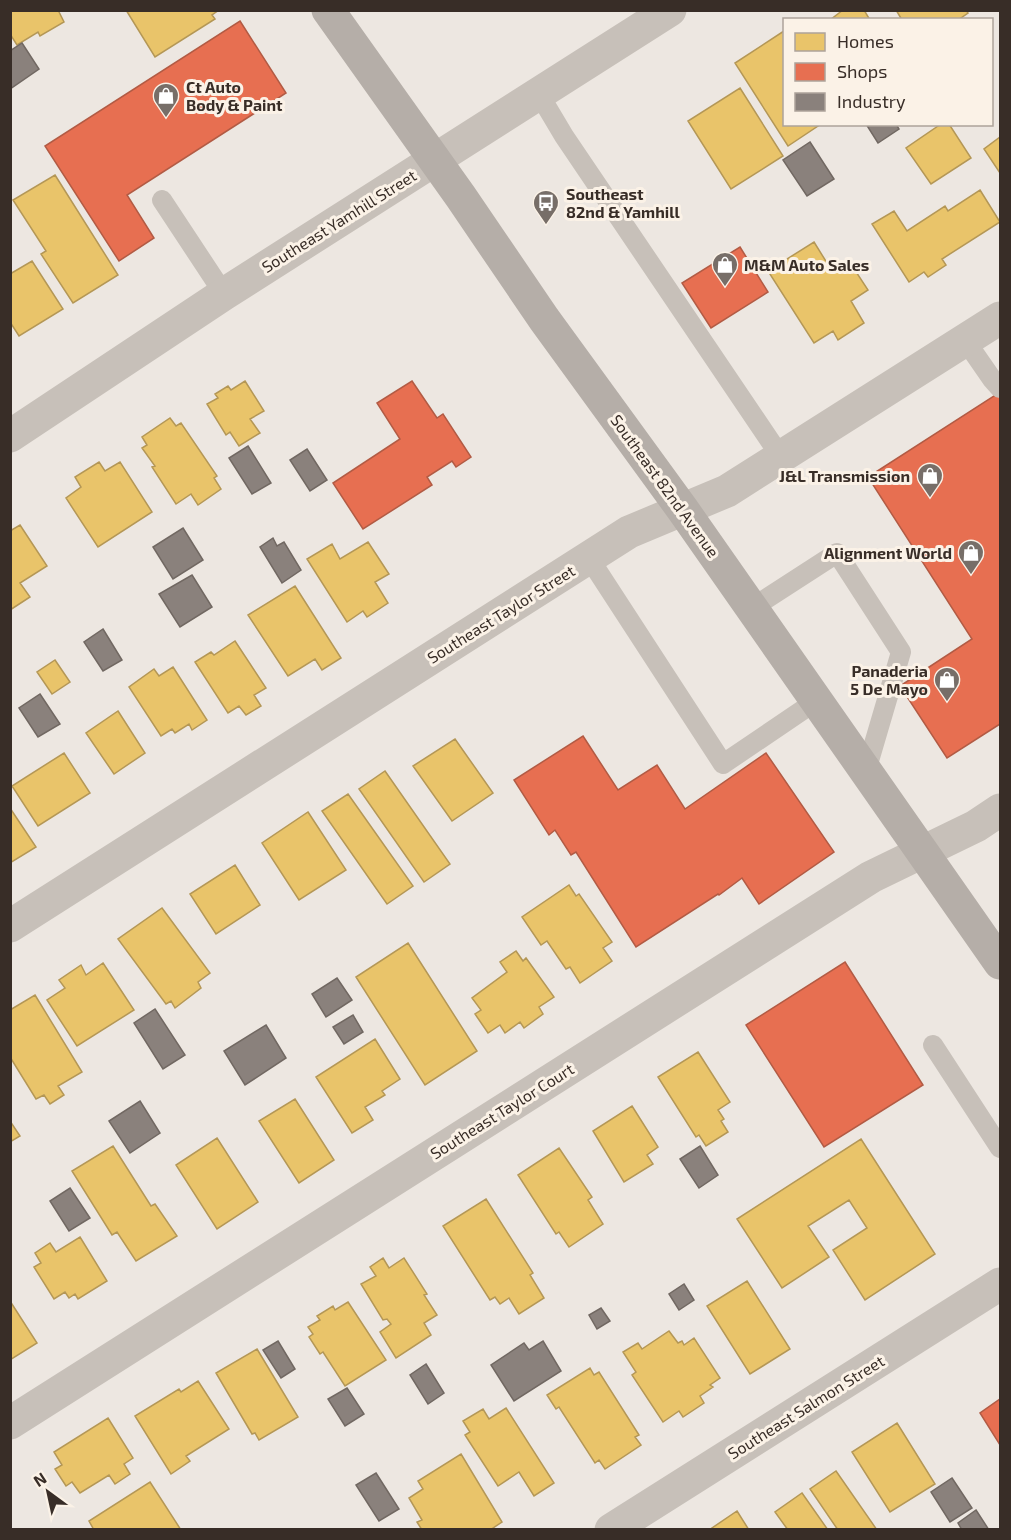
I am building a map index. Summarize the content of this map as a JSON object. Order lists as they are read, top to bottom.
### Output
{
  "streets": {
    "main road": ["Southeast 82nd Avenue"],
    "street": [
      "Southeast Yamhill Street",
      "Southeast Taylor Street",
      "Southeast Taylor Court",
      "Southeast Salmon Street"
    ]
  },
  "crossings": [
    ["Southeast Yamhill Street", "Southeast 82nd Avenue"],
    ["Southeast 82nd Avenue", "Southeast Taylor Street"],
    ["Southeast 82nd Avenue", "Southeast Taylor Court"]
  ],
  "places": {
    "shop": [
      "Ct Auto Body & Paint",
      "M&M Auto Sales",
      "J&L Transmission",
      "Alignment World",
      "Panaderia 5 De Mayo"
    ],
    "bus stop": ["Southeast 82nd & Yamhill"]
  },
  "legend": ["Homes", "Shops", "Industry"],
  "north": "top left"
}
